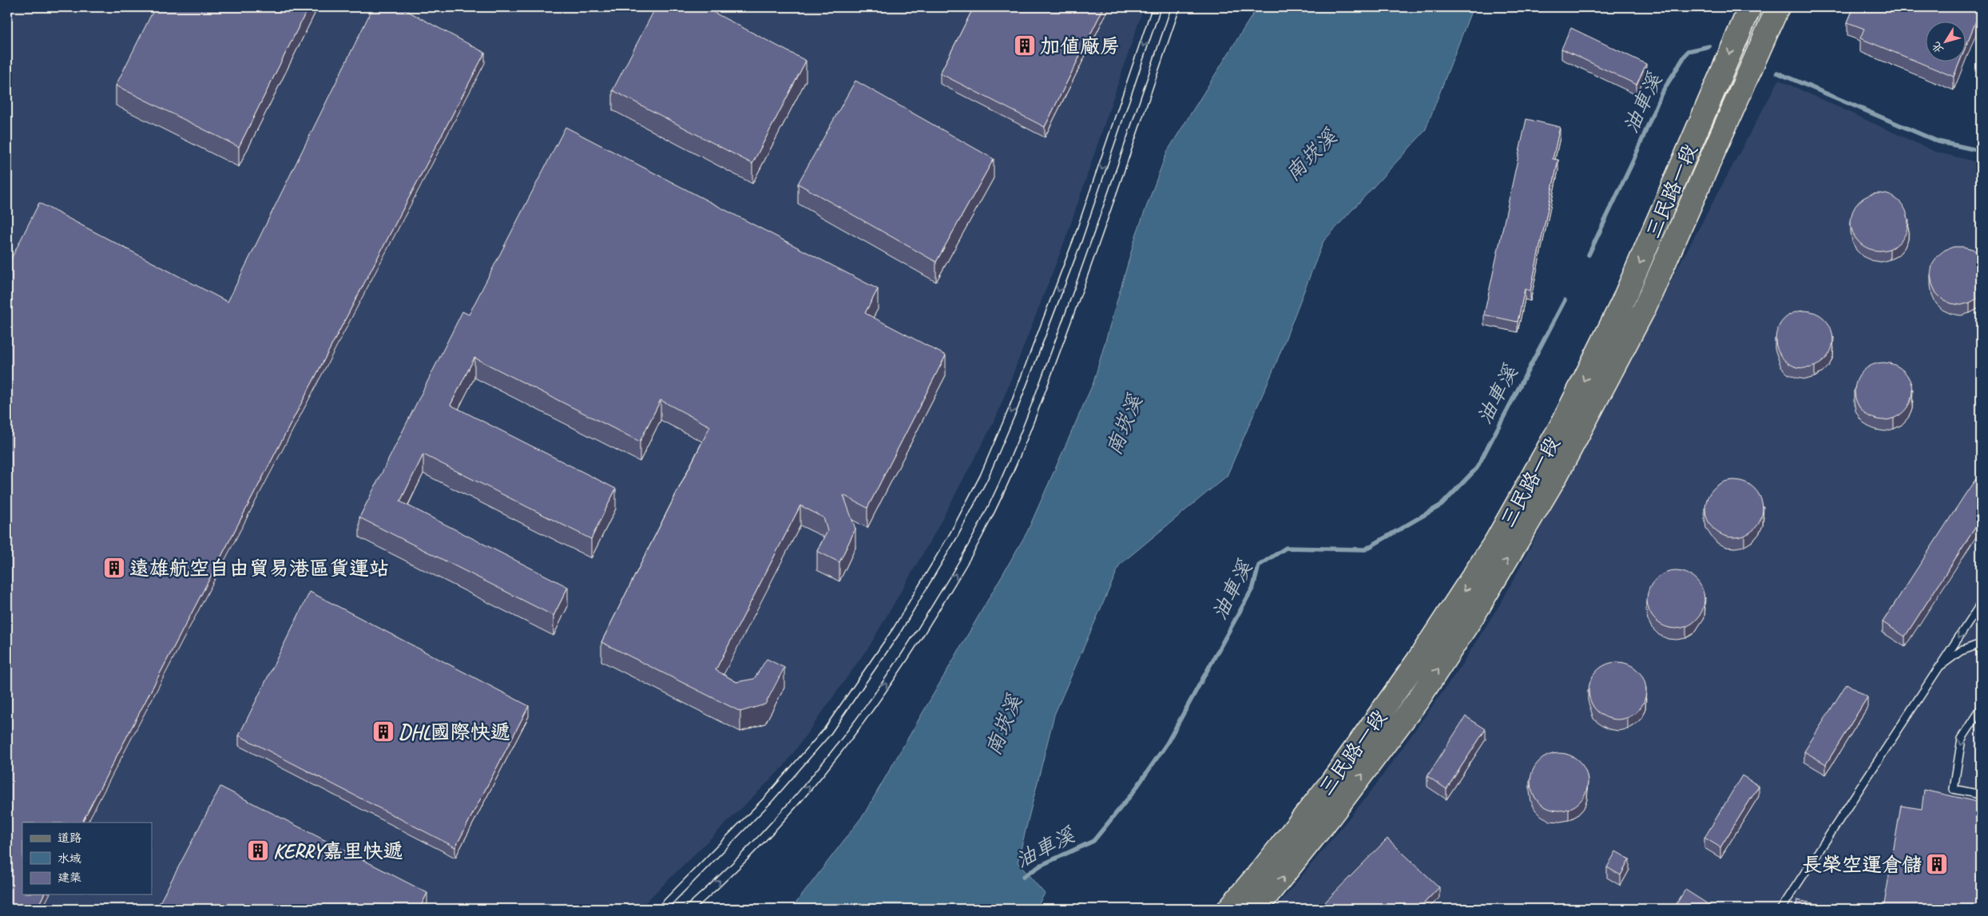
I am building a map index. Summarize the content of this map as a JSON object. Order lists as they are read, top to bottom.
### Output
{
  "streets": {
    "main road": ["三民路一段"]
  },
  "water": ["油車溪", "南崁溪"],
  "places": {
    "building": [
      "加值廠房",
      "遠雄航空自由貿易港區貨運站",
      "DHL國際快遞",
      "KERRY嘉里快遞",
      "長榮空運倉儲"
    ]
  },
  "legend": ["道路", "水域", "建築"],
  "north": "bottom left"
}
